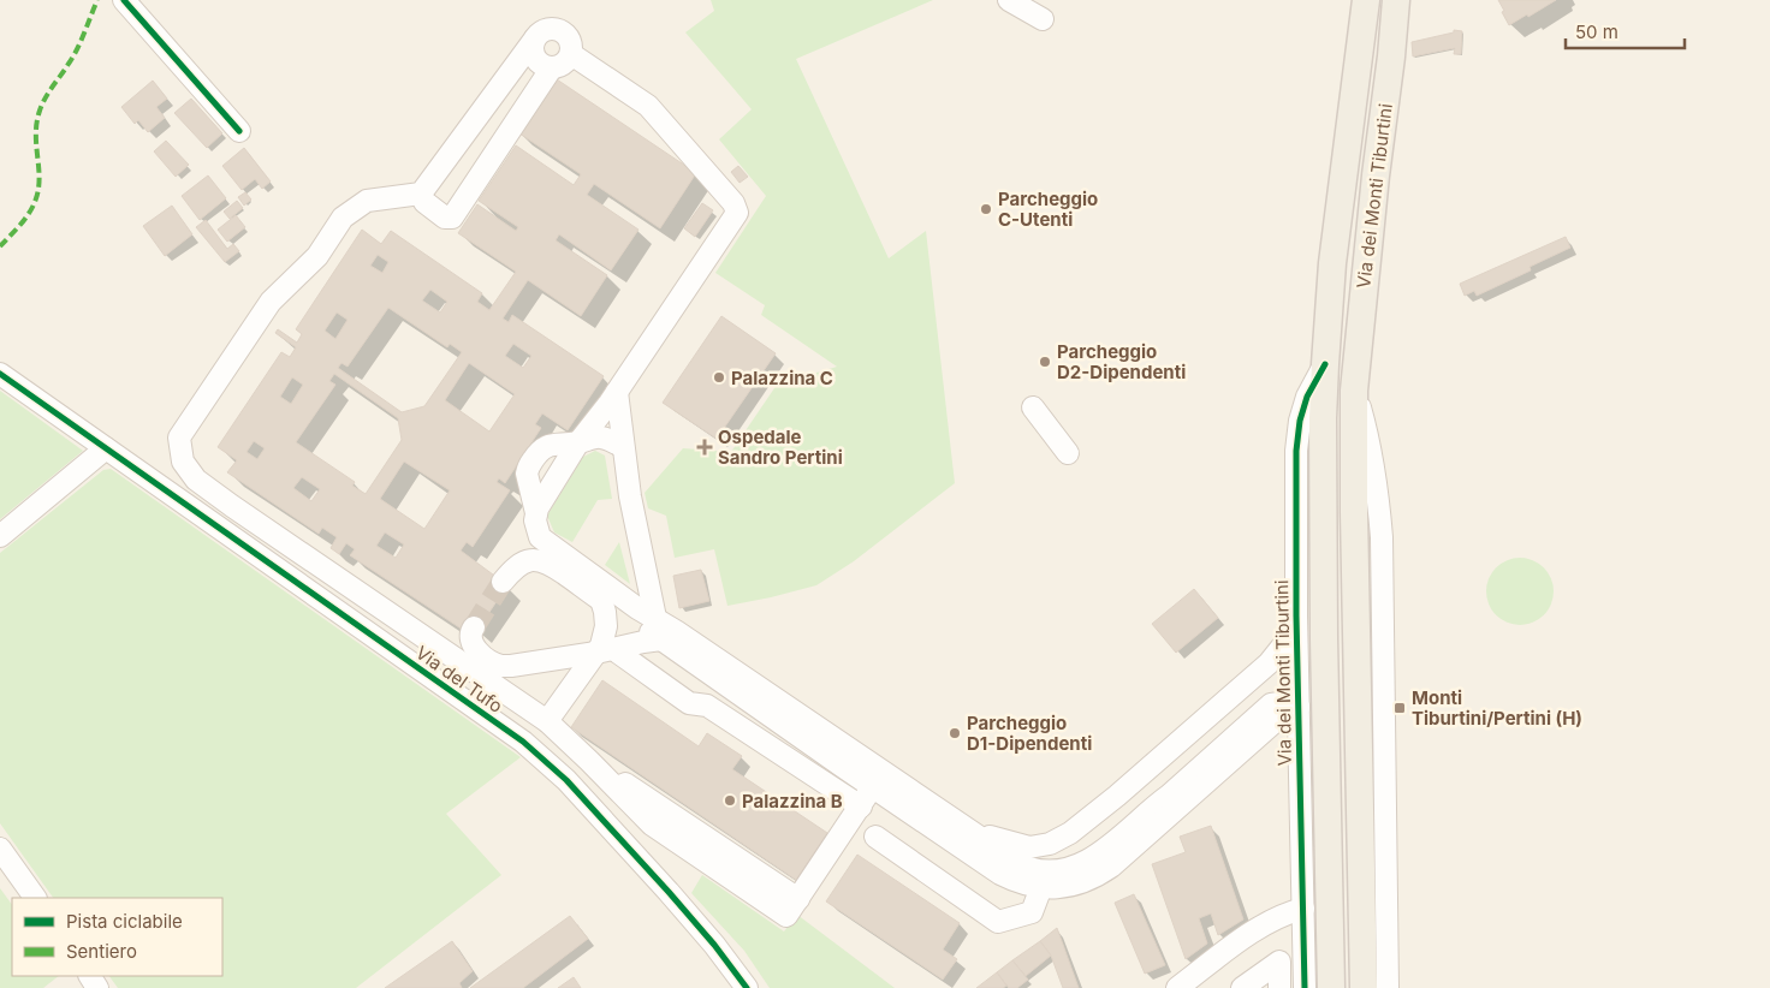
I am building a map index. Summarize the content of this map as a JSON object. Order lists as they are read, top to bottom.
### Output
{
  "streets": {
    "main road": ["Via dei Monti Tiburtini"],
    "street": ["Via del Tufo"]
  },
  "places": {
    "other": [
      "Parcheggio C-Utenti",
      "Parcheggio D2-Dipendenti",
      "Palazzina C",
      "Parcheggio D1-Dipendenti",
      "Palazzina B"
    ],
    "health": ["Ospedale Sandro Pertini"],
    "transit": ["Monti Tiburtini/Pertini (H)"]
  },
  "legend": ["Pista ciclabile", "Sentiero"],
  "scale_bar": "50 m"
}
